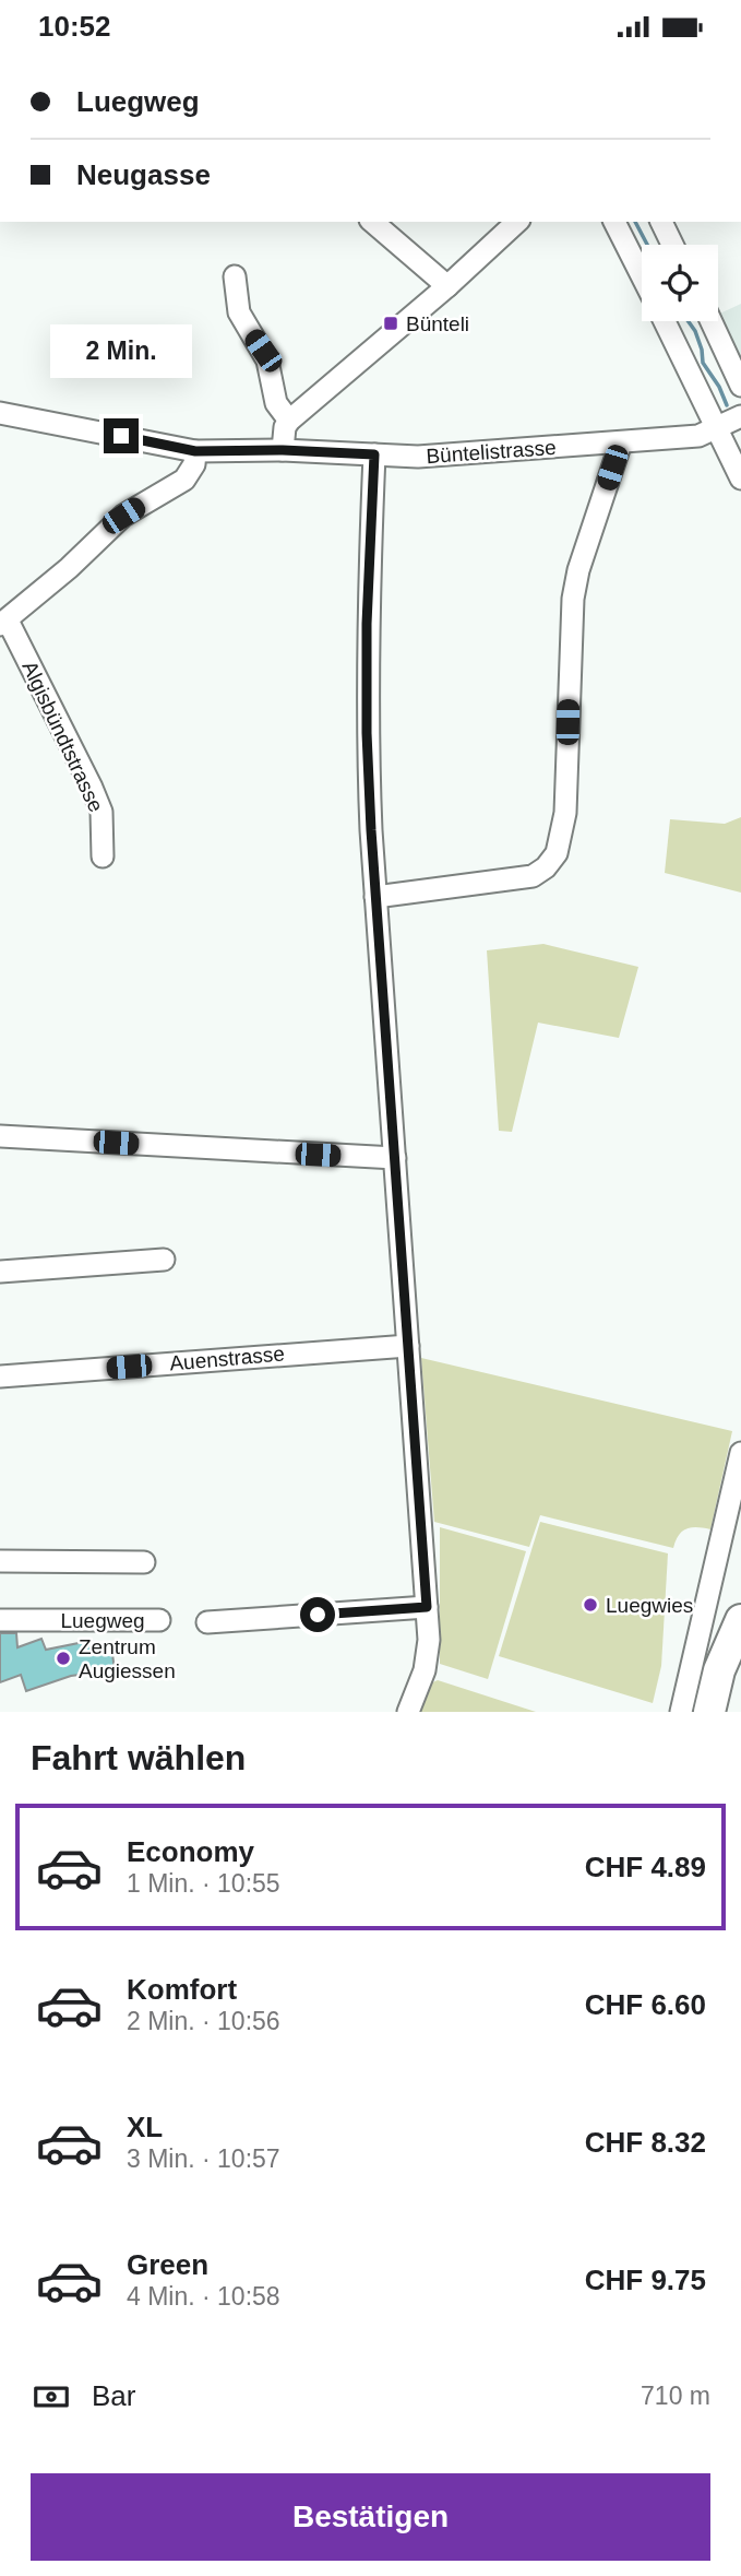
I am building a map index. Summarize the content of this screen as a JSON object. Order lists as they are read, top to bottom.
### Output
{
  "streets": {
    "street": [
      "Büntelistrasse",
      "Algisbündtstrasse",
      "Auenstrasse",
      "Luegweg"
    ]
  },
  "places": {
    "transit": ["Bünteli"],
    "other": ["Luegwies", "Zentrum Augiessen"]
  },
  "page": {
    "status": "10:52",
    "banner": ["Luegweg", "Neugasse"],
    "bubble": "2 Min.",
    "heading": "Fahrt wählen",
    "list": [
      {
        "name": "Economy",
        "note": "1 Min. · 10:55",
        "value": "CHF 4.89"
      },
      {
        "name": "Komfort",
        "note": "2 Min. · 10:56",
        "value": "CHF 6.60"
      },
      {
        "name": "XL",
        "note": "3 Min. · 10:57",
        "value": "CHF 8.32"
      },
      {
        "name": "Green",
        "note": "4 Min. · 10:58",
        "value": "CHF 9.75"
      }
    ],
    "pay": ["Bar", "710 m"],
    "buttons": "Bestätigen"
  }
}
